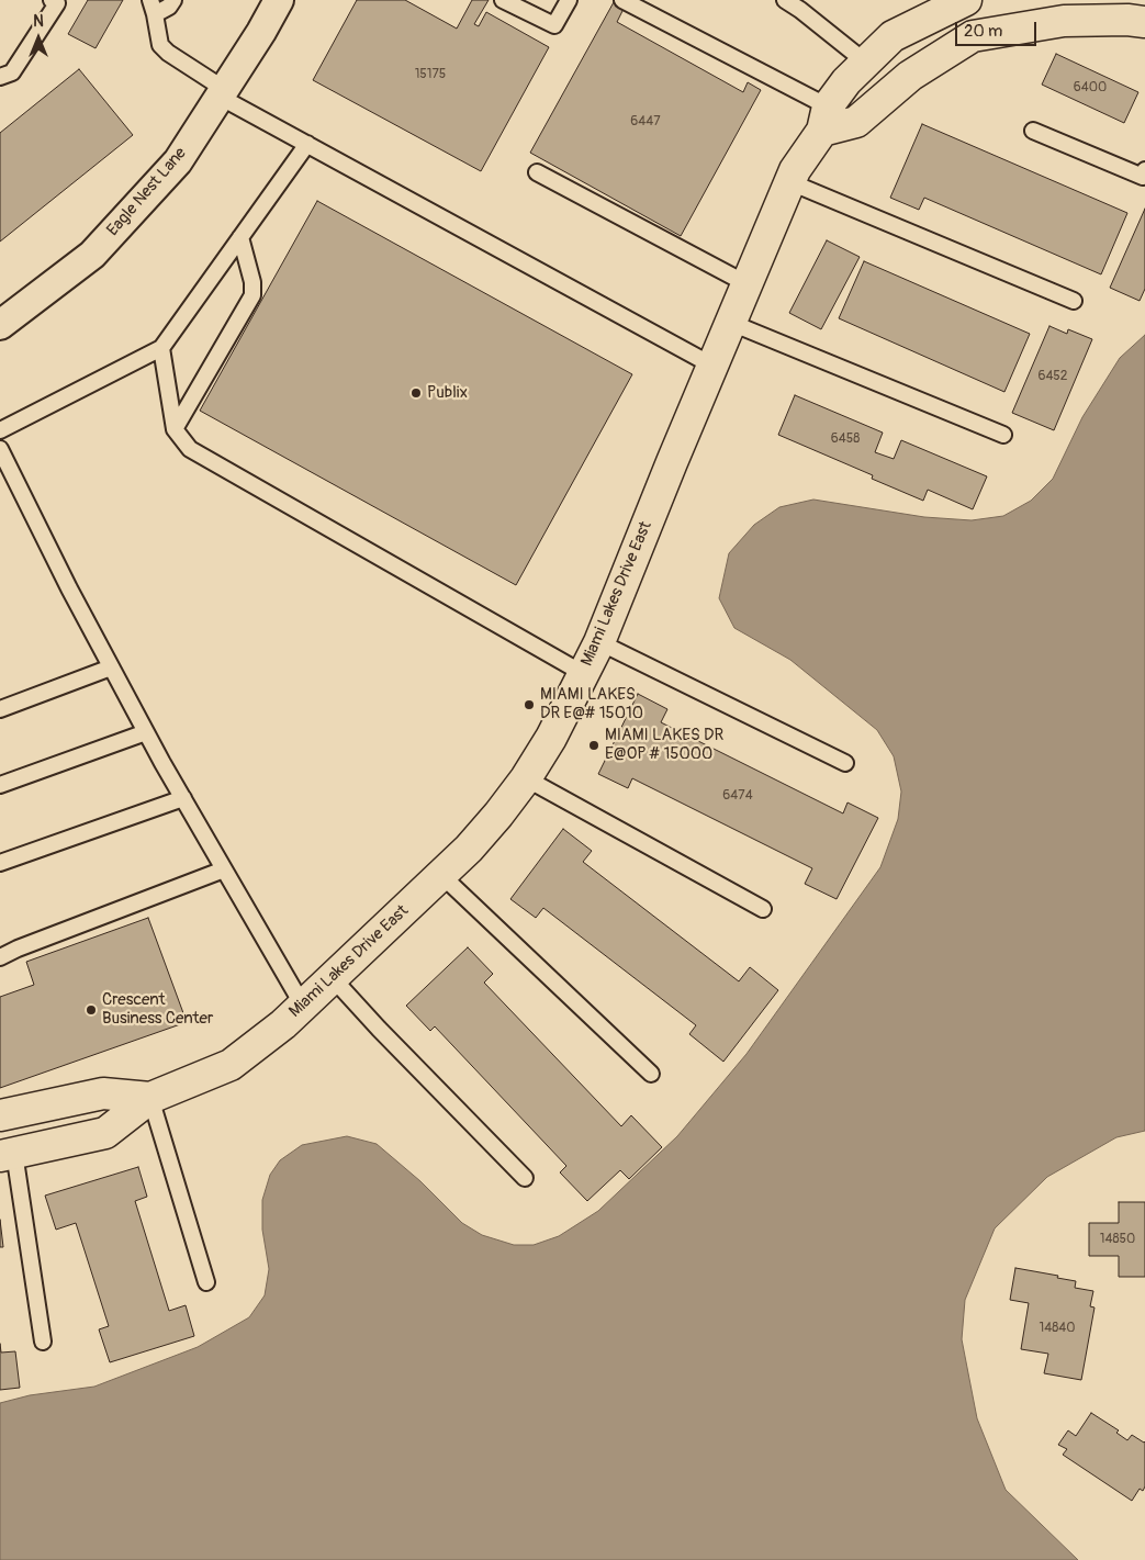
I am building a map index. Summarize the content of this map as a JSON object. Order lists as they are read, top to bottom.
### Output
{
  "streets": {
    "main road": ["Miami Lakes Drive East"],
    "street": ["Eagle Nest Lane"]
  },
  "places": [
    "Publix",
    "MIAMI LAKES DR E@# 15010",
    "MIAMI LAKES DR E@OP # 15000",
    "Crescent Business Center"
  ],
  "house_numbers": [
    "15175",
    "6400",
    "6447",
    "6452",
    "6458",
    "6474",
    "14850",
    "14840"
  ],
  "scale_bar": "20 m",
  "north": "top"
}
